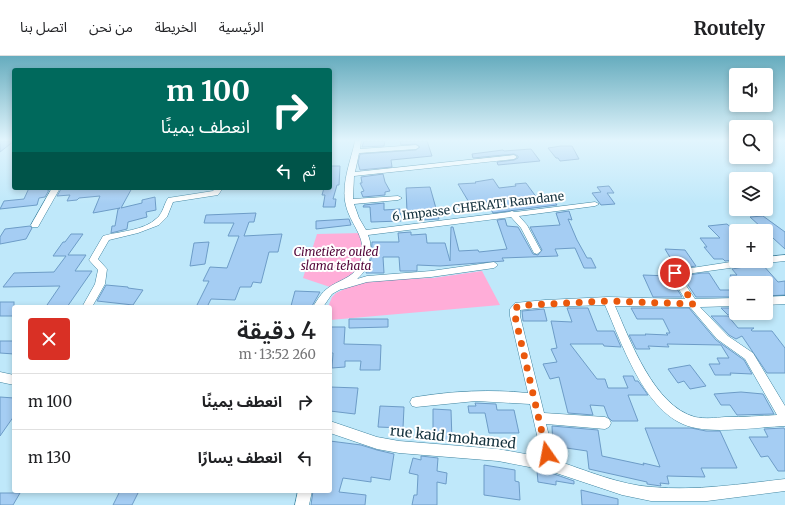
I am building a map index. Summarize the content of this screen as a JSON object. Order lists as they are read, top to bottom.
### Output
{
  "streets": {
    "street": ["6 Impasse CHERATI Ramdane", "rue kaid mohamed"]
  },
  "parks": ["Cimetière ouled slama tehata"],
  "page": {
    "header": "Routely",
    "nav": [
      "الرئيسية",
      "الخريطة",
      "من نحن",
      "اتصل بنا"
    ],
    "map_buttons": ["+", "−"],
    "turn": ["100 m", "انعطف يمينًا"],
    "then": "ثم",
    "heading": ["4 دقيقة", "260 m · 13:52"],
    "list": [
      {
        "name": "انعطف يمينًا",
        "value": "100 m"
      },
      {
        "name": "انعطف يسارًا",
        "value": "130 m"
      }
    ]
  }
}
